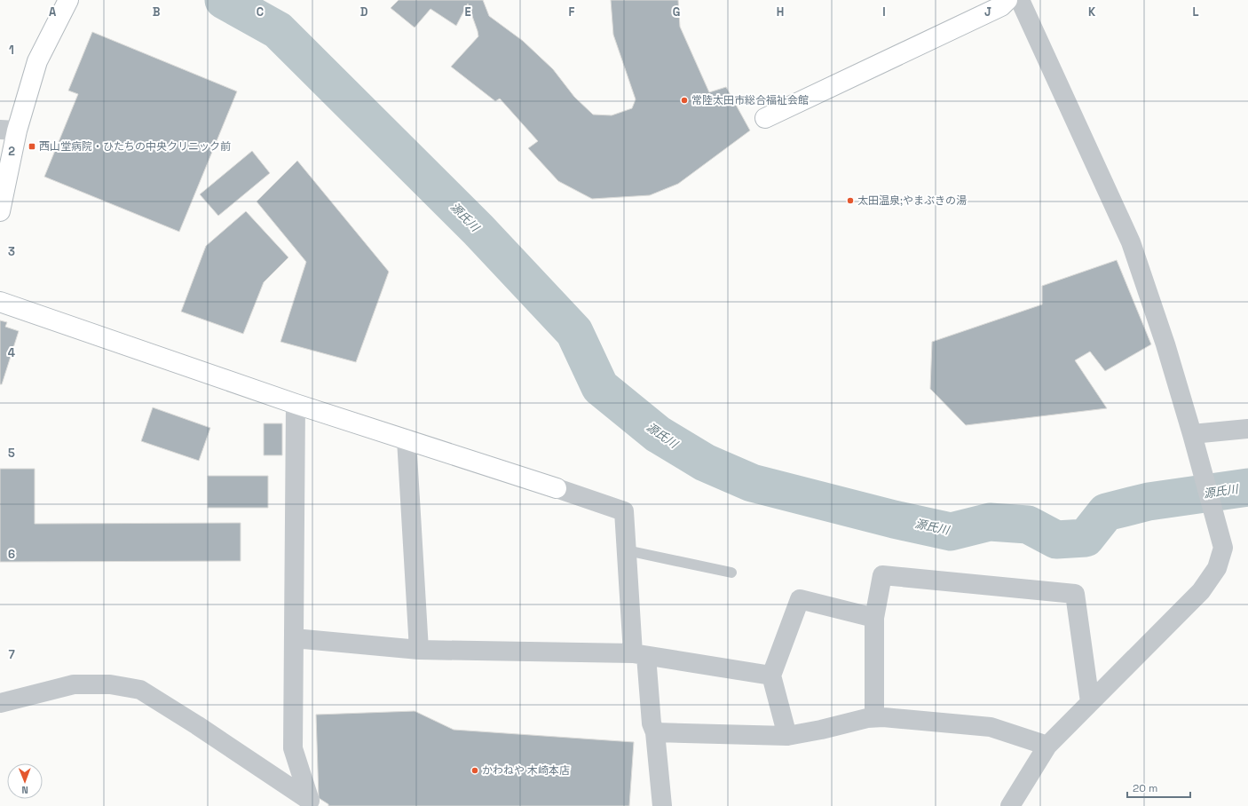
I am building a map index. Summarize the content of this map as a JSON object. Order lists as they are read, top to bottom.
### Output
{
  "water": ["源氏川"],
  "places": {
    "other": ["常陸太田市総合福祉会館", "太田温泉;やまぶきの湯", "かわねや 木崎本店"],
    "transit": ["西山堂病院・ひたちの中央クリニック前"]
  },
  "scale_bar": "20 m",
  "north": "bottom",
  "grid": {
    "columns": [
      "A",
      "B",
      "C",
      "D",
      "E",
      "F",
      "G",
      "H",
      "I",
      "J",
      "K",
      "L"
    ],
    "rows": [
      "1",
      "2",
      "3",
      "4",
      "5",
      "6",
      "7"
    ]
  }
}
